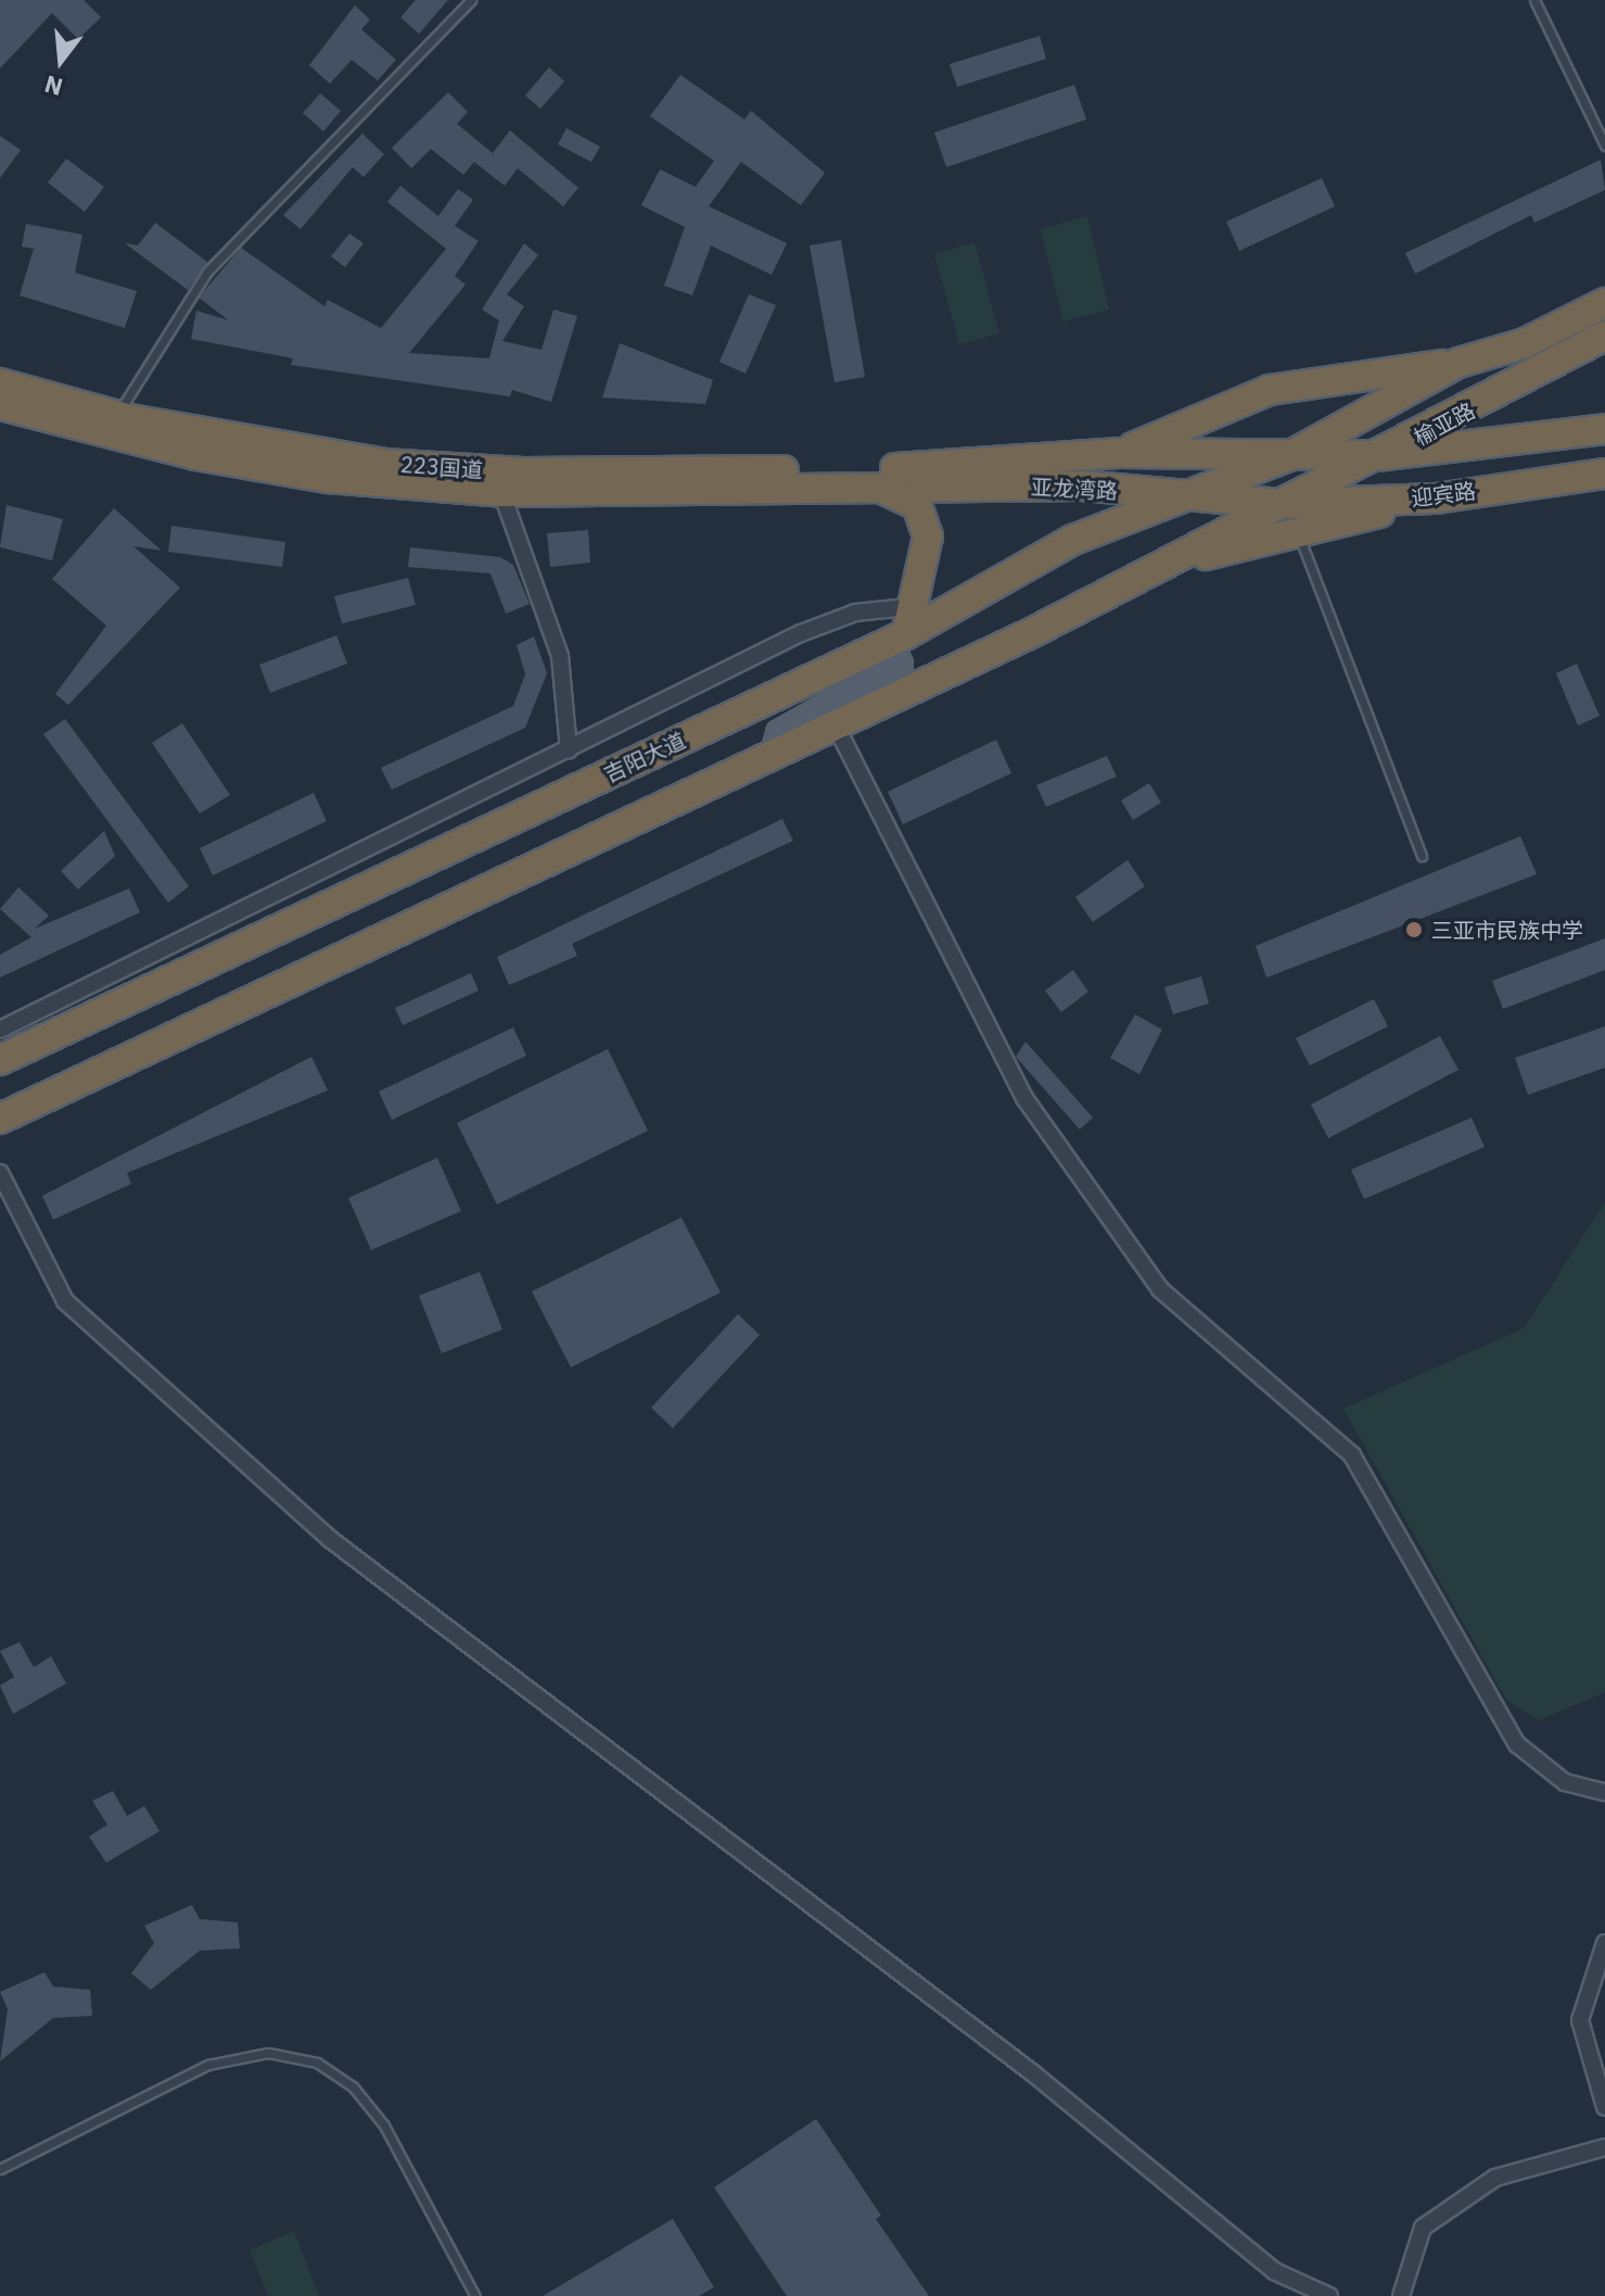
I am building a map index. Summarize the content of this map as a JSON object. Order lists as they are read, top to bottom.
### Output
{
  "streets": {
    "highway": [
      "榆亚路",
      "223国道",
      "亚龙湾路",
      "迎宾路",
      "吉阳大道"
    ]
  },
  "crossings": [
    ["榆亚路", "亚龙湾路"],
    ["榆亚路", "迎宾路"],
    ["223国道", "亚龙湾路"],
    ["亚龙湾路", "迎宾路"],
    ["亚龙湾路", "吉阳大道"]
  ],
  "places": ["三亚市民族中学"],
  "north": "bottom"
}
